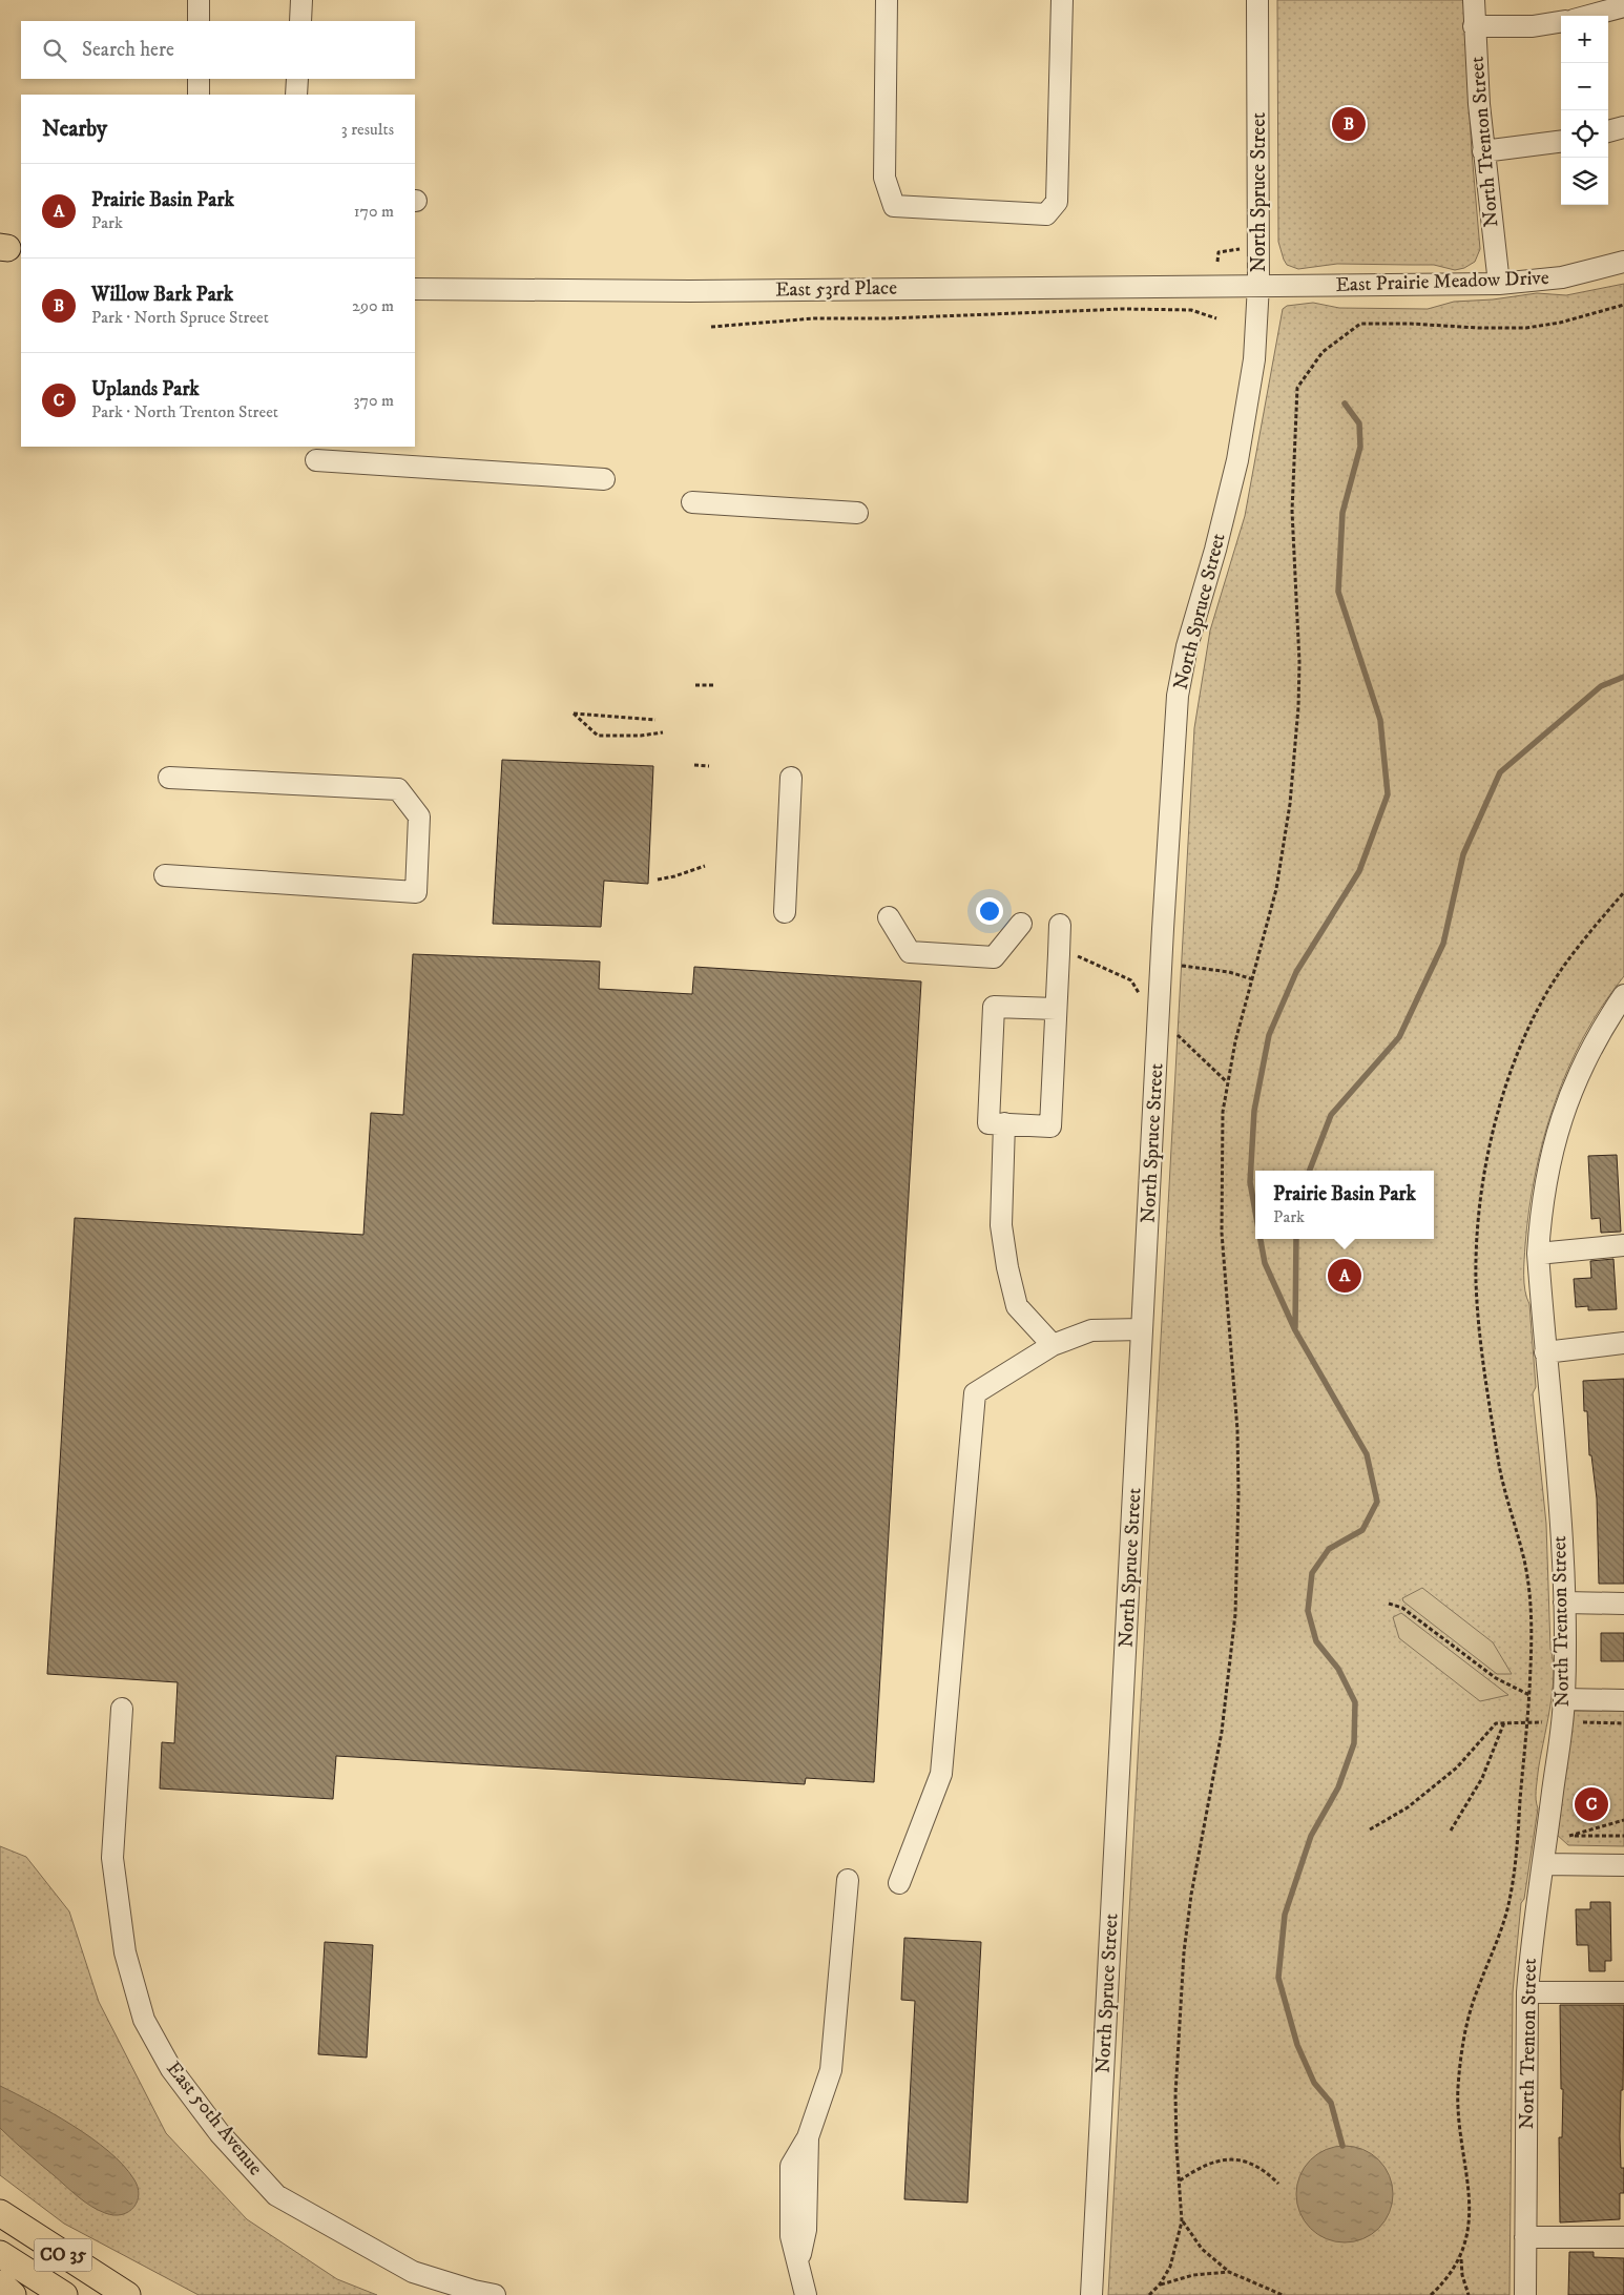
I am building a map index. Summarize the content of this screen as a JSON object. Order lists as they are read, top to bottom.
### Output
{
  "streets": {
    "main road": ["CO 35"],
    "street": [
      "North Trenton Street",
      "North Spruce Street",
      "East Prairie Meadow Drive",
      "East 53rd Place",
      "East 50th Avenue"
    ]
  },
  "crossings": [
    ["North Trenton Street", "East Prairie Meadow Drive"],
    ["North Spruce Street", "East Prairie Meadow Drive"],
    ["North Spruce Street", "East 53rd Place"],
    ["East Prairie Meadow Drive", "East 53rd Place"]
  ],
  "page": {
    "map_buttons": ["+", "−"],
    "search": "Search here",
    "heading": ["Nearby", "3 results"],
    "pins": ["B", "A", "C"],
    "list": [
      {
        "mark": "A",
        "name": "Prairie Basin Park",
        "note": "Park",
        "value": "170 m"
      },
      {
        "mark": "B",
        "name": "Willow Bark Park",
        "note": "Park · North Spruce Street",
        "value": "290 m"
      },
      {
        "mark": "C",
        "name": "Uplands Park",
        "note": "Park · North Trenton Street",
        "value": "370 m"
      }
    ],
    "popup": ["Prairie Basin Park", "Park"]
  }
}
